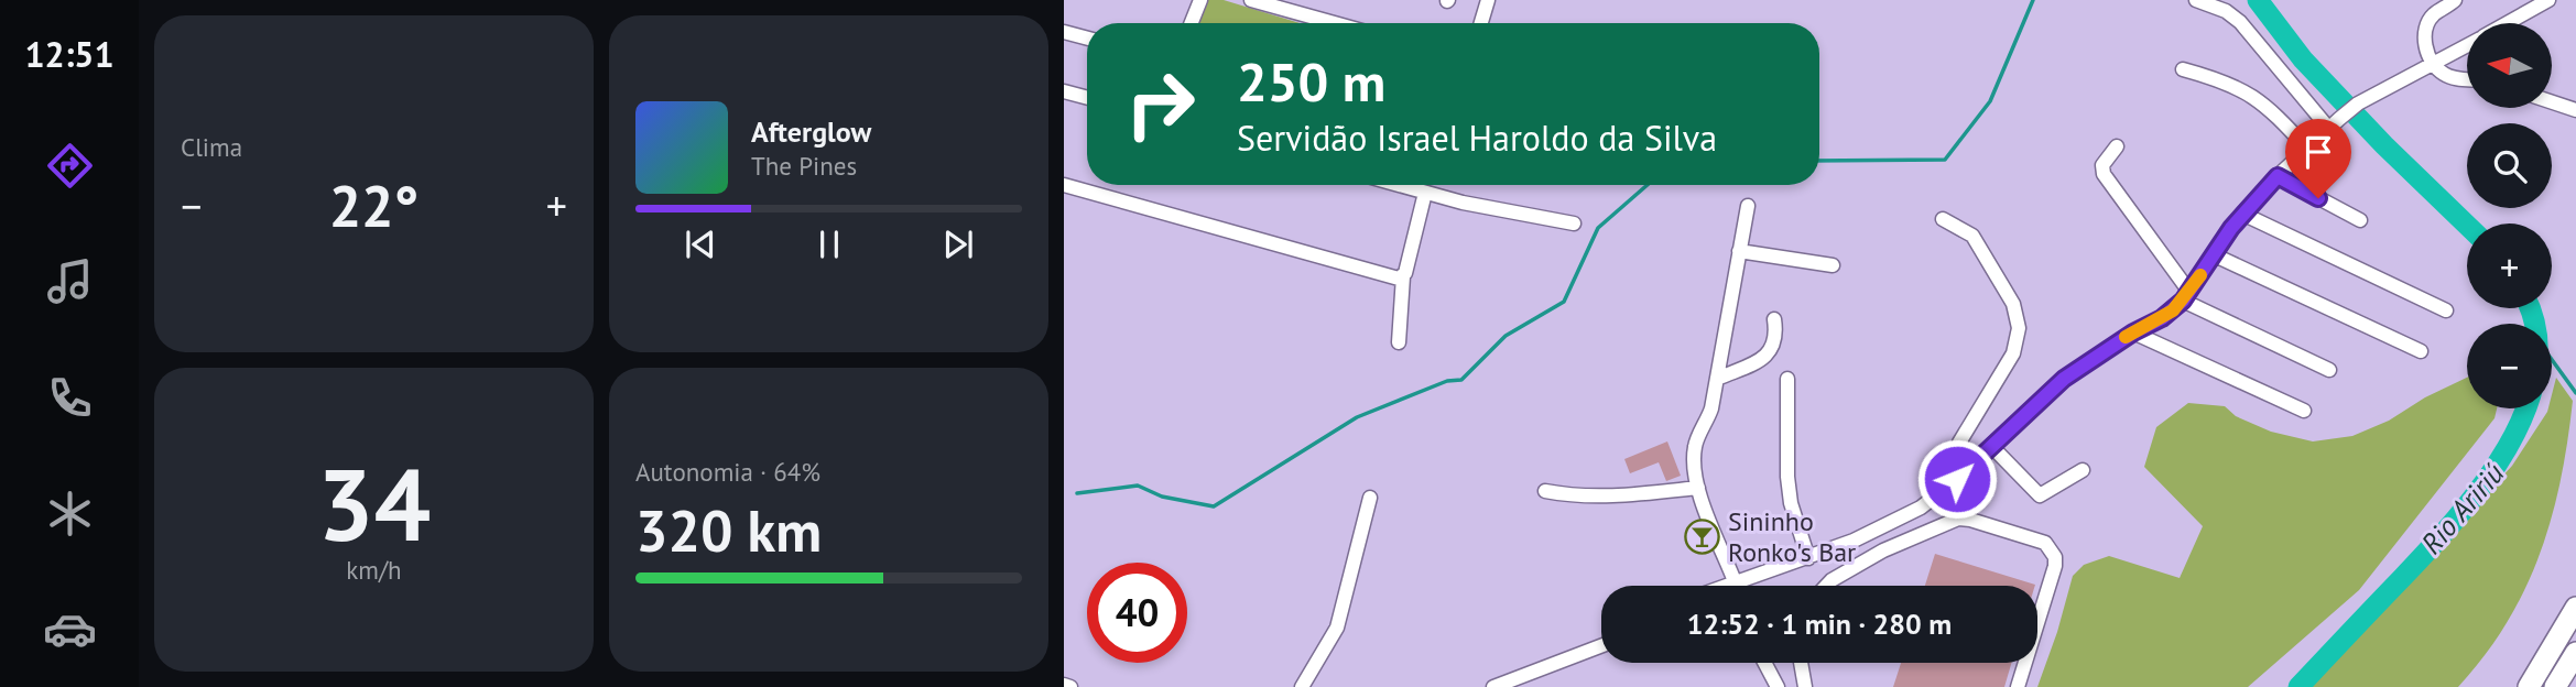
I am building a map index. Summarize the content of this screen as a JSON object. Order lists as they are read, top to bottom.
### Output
{
  "water": ["Rio Aririú"],
  "places": {
    "bar": ["Sininho Ronko's Bar"]
  },
  "north": "left",
  "page": {
    "tabs": "12:51",
    "tile": [
      "Clima",
      ["34", "km/h"],
      ["Autonomia · 64%", "320 km"]
    ],
    "map_buttons": ["+", "−"],
    "turn": ["250 m", "Servidão Israel Haroldo da Silva"],
    "song": ["Afterglow", "The Pines"],
    "heat": ["−", "22°", "+"],
    "limit": "40",
    "trip": "12:52 · 1 min · 280 m"
  }
}
